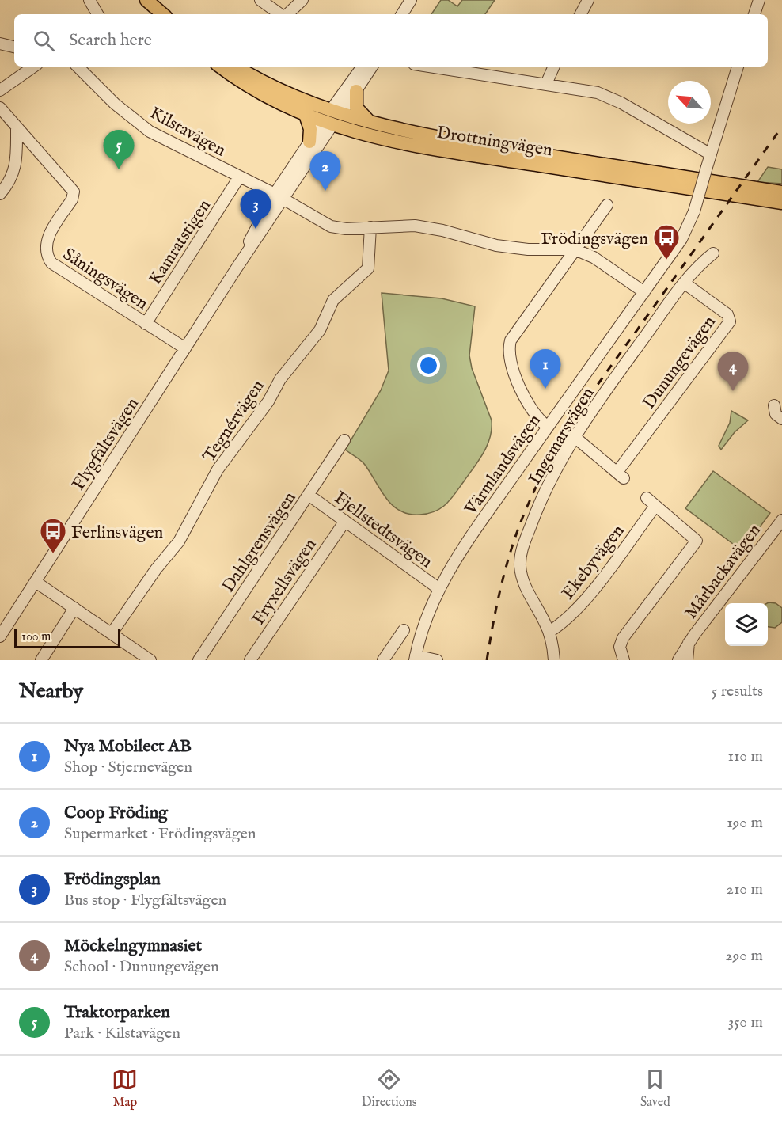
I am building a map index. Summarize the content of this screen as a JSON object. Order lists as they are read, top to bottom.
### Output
{
  "streets": {
    "main road": ["Drottningvägen"],
    "street": [
      "Kilstavägen",
      "Kamratstigen",
      "Såningsvägen",
      "Dunungevägen",
      "Tegnérvägen",
      "Ingemarsvägen",
      "Flygfältsvägen",
      "Värmlandsvägen",
      "Fjellstedtsvägen",
      "Dahlgrensvägen",
      "Ekebyvägen",
      "Mårbackavägen",
      "Fryxellsvägen"
    ]
  },
  "crossings": [
    ["Kilstavägen", "Kamratstigen"],
    ["Kilstavägen", "Flygfältsvägen"],
    ["Drottningvägen", "Flygfältsvägen"],
    ["Kamratstigen", "Såningsvägen"],
    ["Såningsvägen", "Flygfältsvägen"],
    ["Dunungevägen", "Ingemarsvägen"],
    ["Ingemarsvägen", "Ekebyvägen"],
    ["Värmlandsvägen", "Fjellstedtsvägen"],
    ["Fjellstedtsvägen", "Dahlgrensvägen"],
    ["Fjellstedtsvägen", "Fryxellsvägen"]
  ],
  "places": {
    "bus stop": ["Frödingsvägen", "Ferlinsvägen"]
  },
  "scale_bar": "100 m",
  "north": "top left",
  "page": {
    "search": "Search here",
    "pins": [
      "5",
      "2",
      "3",
      "1",
      "4"
    ],
    "scale": "100 m",
    "heading": ["Nearby", "5 results"],
    "list": [
      {
        "mark": "1",
        "name": "Nya Mobilect AB",
        "note": "Shop · Stjernevägen",
        "value": "110 m"
      },
      {
        "mark": "2",
        "name": "Coop Fröding",
        "note": "Supermarket · Frödingsvägen",
        "value": "190 m"
      },
      {
        "mark": "3",
        "name": "Frödingsplan",
        "note": "Bus stop · Flygfältsvägen",
        "value": "210 m"
      },
      {
        "mark": "4",
        "name": "Möckelngymnasiet",
        "note": "School · Dunungevägen",
        "value": "290 m"
      },
      {
        "mark": "5",
        "name": "Traktorparken",
        "note": "Park · Kilstavägen",
        "value": "350 m"
      }
    ],
    "nav": ["Map", "Directions", "Saved"]
  }
}
